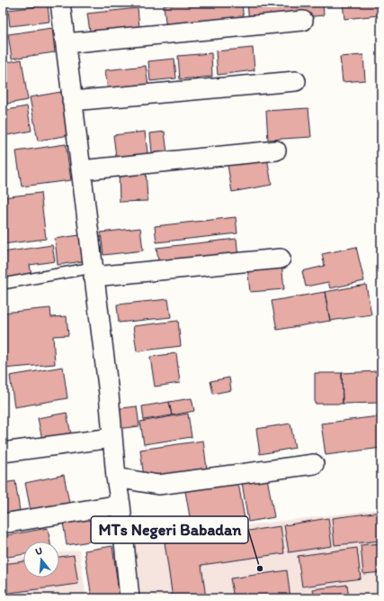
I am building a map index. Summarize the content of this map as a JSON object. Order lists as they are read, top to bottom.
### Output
{
  "places": ["MTs Negeri Babadan"],
  "north": "top"
}
